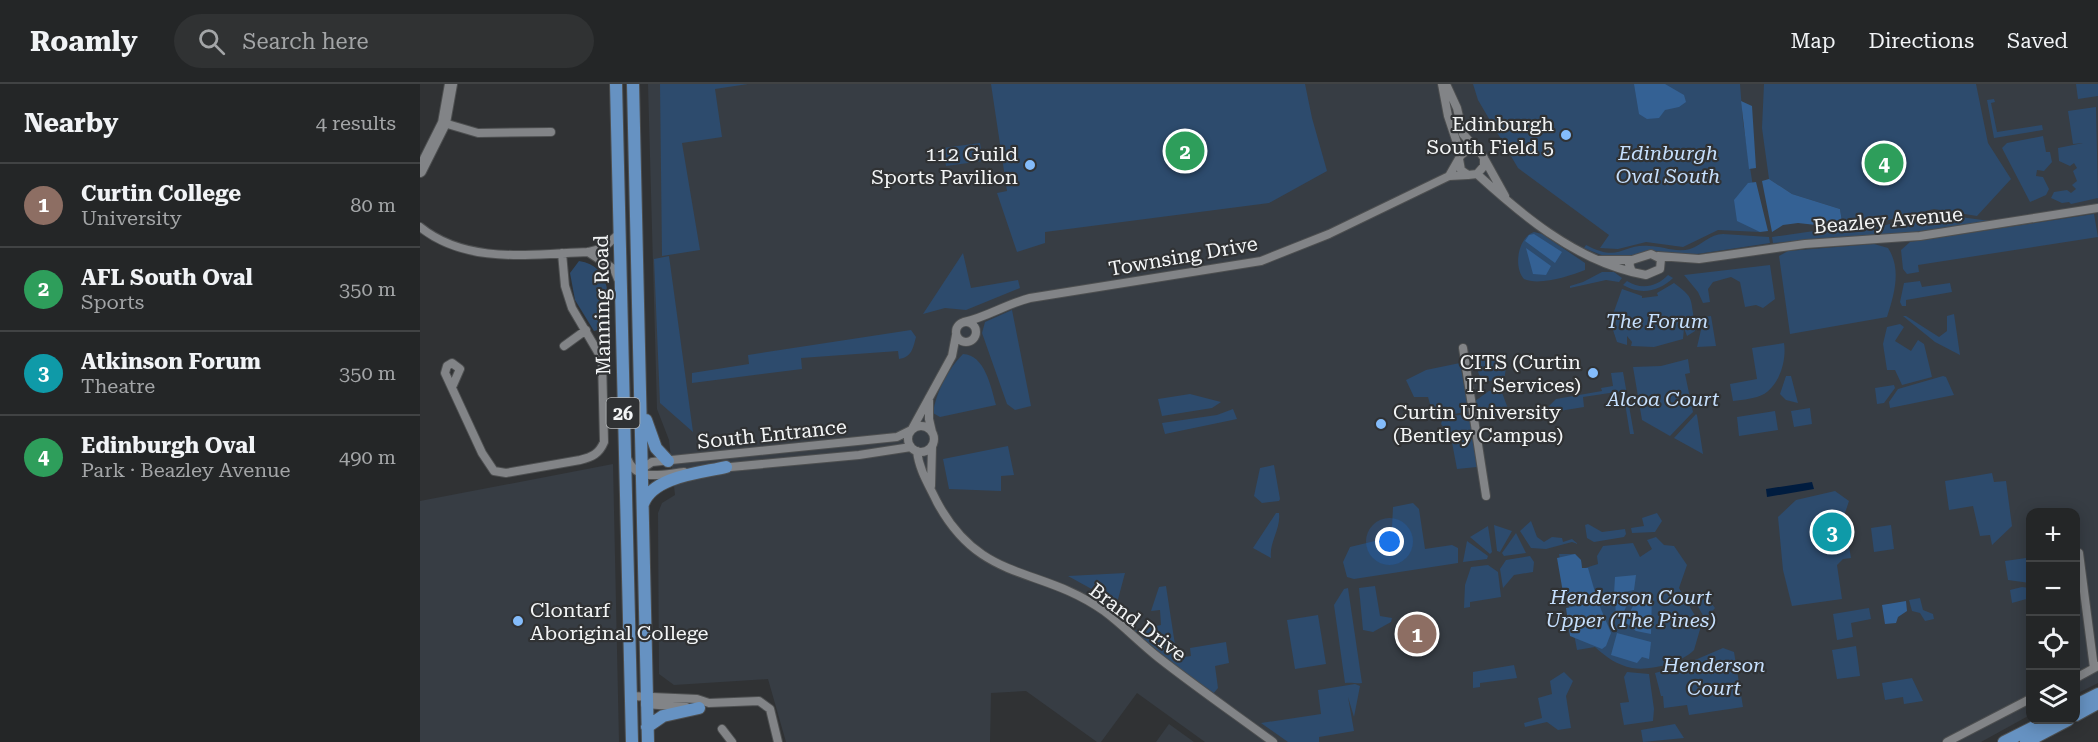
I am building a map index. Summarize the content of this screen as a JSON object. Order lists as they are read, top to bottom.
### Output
{
  "streets": {
    "main road": ["Manning Road", "26"],
    "street": [
      "Beazley Avenue",
      "Townsing Drive",
      "South Entrance",
      "Brand Drive"
    ]
  },
  "crossings": [
    ["Beazley Avenue", "Townsing Drive"],
    ["Manning Road", "South Entrance"],
    ["South Entrance", "Brand Drive"]
  ],
  "parks": [
    "Edinburgh Oval South",
    "The Forum",
    "Alcoa Court",
    "Henderson Court Upper (The Pines)",
    "Henderson Court"
  ],
  "places": [
    "Edinburgh South Field 5",
    "112 Guild Sports Pavilion",
    "CITS (Curtin IT Services)",
    "Curtin University (Bentley Campus)",
    "Clontarf Aboriginal College"
  ],
  "page": {
    "header": "Roamly",
    "search": "Search here",
    "nav": ["Map", "Directions", "Saved"],
    "heading": ["Nearby", "4 results"],
    "pins": [
      "2",
      "4",
      "3",
      "1"
    ],
    "list": [
      {
        "mark": "1",
        "name": "Curtin College",
        "note": "University",
        "value": "80 m"
      },
      {
        "mark": "2",
        "name": "AFL South Oval",
        "note": "Sports",
        "value": "350 m"
      },
      {
        "mark": "3",
        "name": "Atkinson Forum",
        "note": "Theatre",
        "value": "350 m"
      },
      {
        "mark": "4",
        "name": "Edinburgh Oval",
        "note": "Park · Beazley Avenue",
        "value": "490 m"
      }
    ],
    "map_buttons": ["+", "−"]
  }
}
